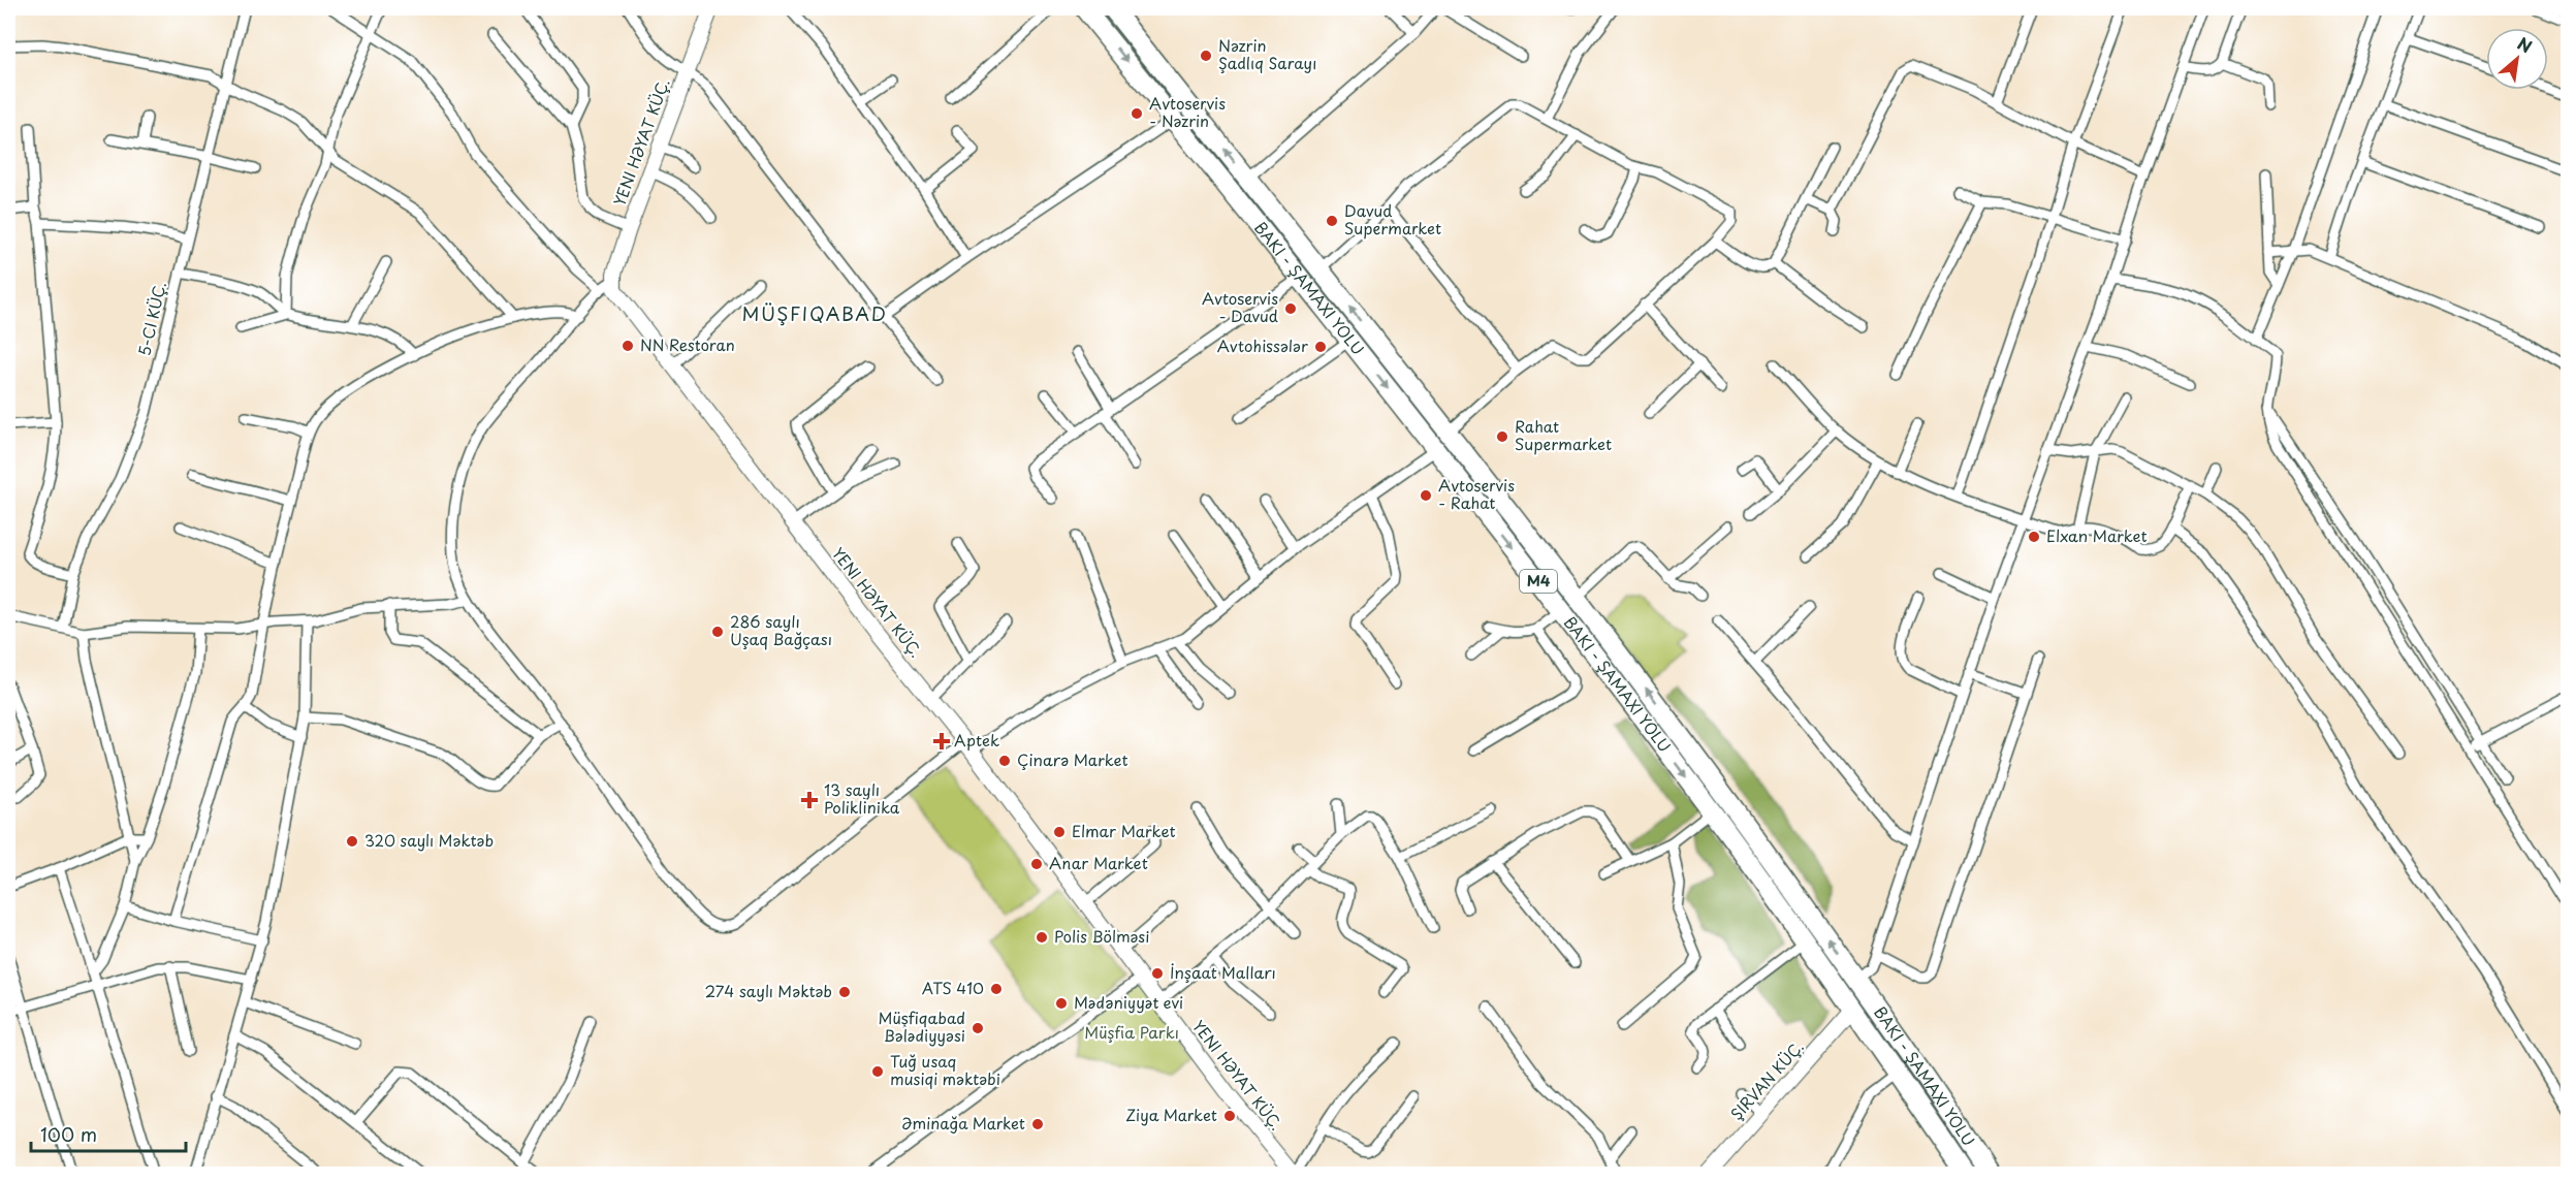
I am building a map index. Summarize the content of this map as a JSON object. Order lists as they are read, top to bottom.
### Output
{
  "streets": {
    "highway": ["M4"],
    "street": ["YENI HƏYAT KÜÇ.", "5-CI KÜÇ.", "ŞIRVAN KÜÇ."]
  },
  "crossings": [
    ["M4", "ŞIRVAN KÜÇ."]
  ],
  "districts": ["MÜŞFIQABAD"],
  "parks": ["Müşfia Parkı"],
  "places": {
    "other": [
      "Nəzrin Şadlıq Sarayı",
      "Avtoservis - Nəzrin",
      "Davud Supermarket",
      "Avtoservis - Davud",
      "NN Restoran",
      "Avtohissələr",
      "Rahat Supermarket",
      "Avtoservis - Rahat",
      "Elxan Market",
      "286 saylı Uşaq Bağçası",
      "Çinarə Market",
      "Elmar Market",
      "320 saylı Məktəb",
      "Anar Market",
      "Polis Bölməsi",
      "İnşaat Malları",
      "ATS 410",
      "274 saylı Məktəb",
      "Mədəniyyət evi",
      "Müşfiqabad Bələdiyyəsi",
      "Tuğ usaq musiqi məktəbi",
      "Ziya Market",
      "Əminağa Market"
    ],
    "health": ["Aptek", "13 saylı Poliklinika"]
  },
  "scale_bar": "100 m",
  "north": "top right"
}
